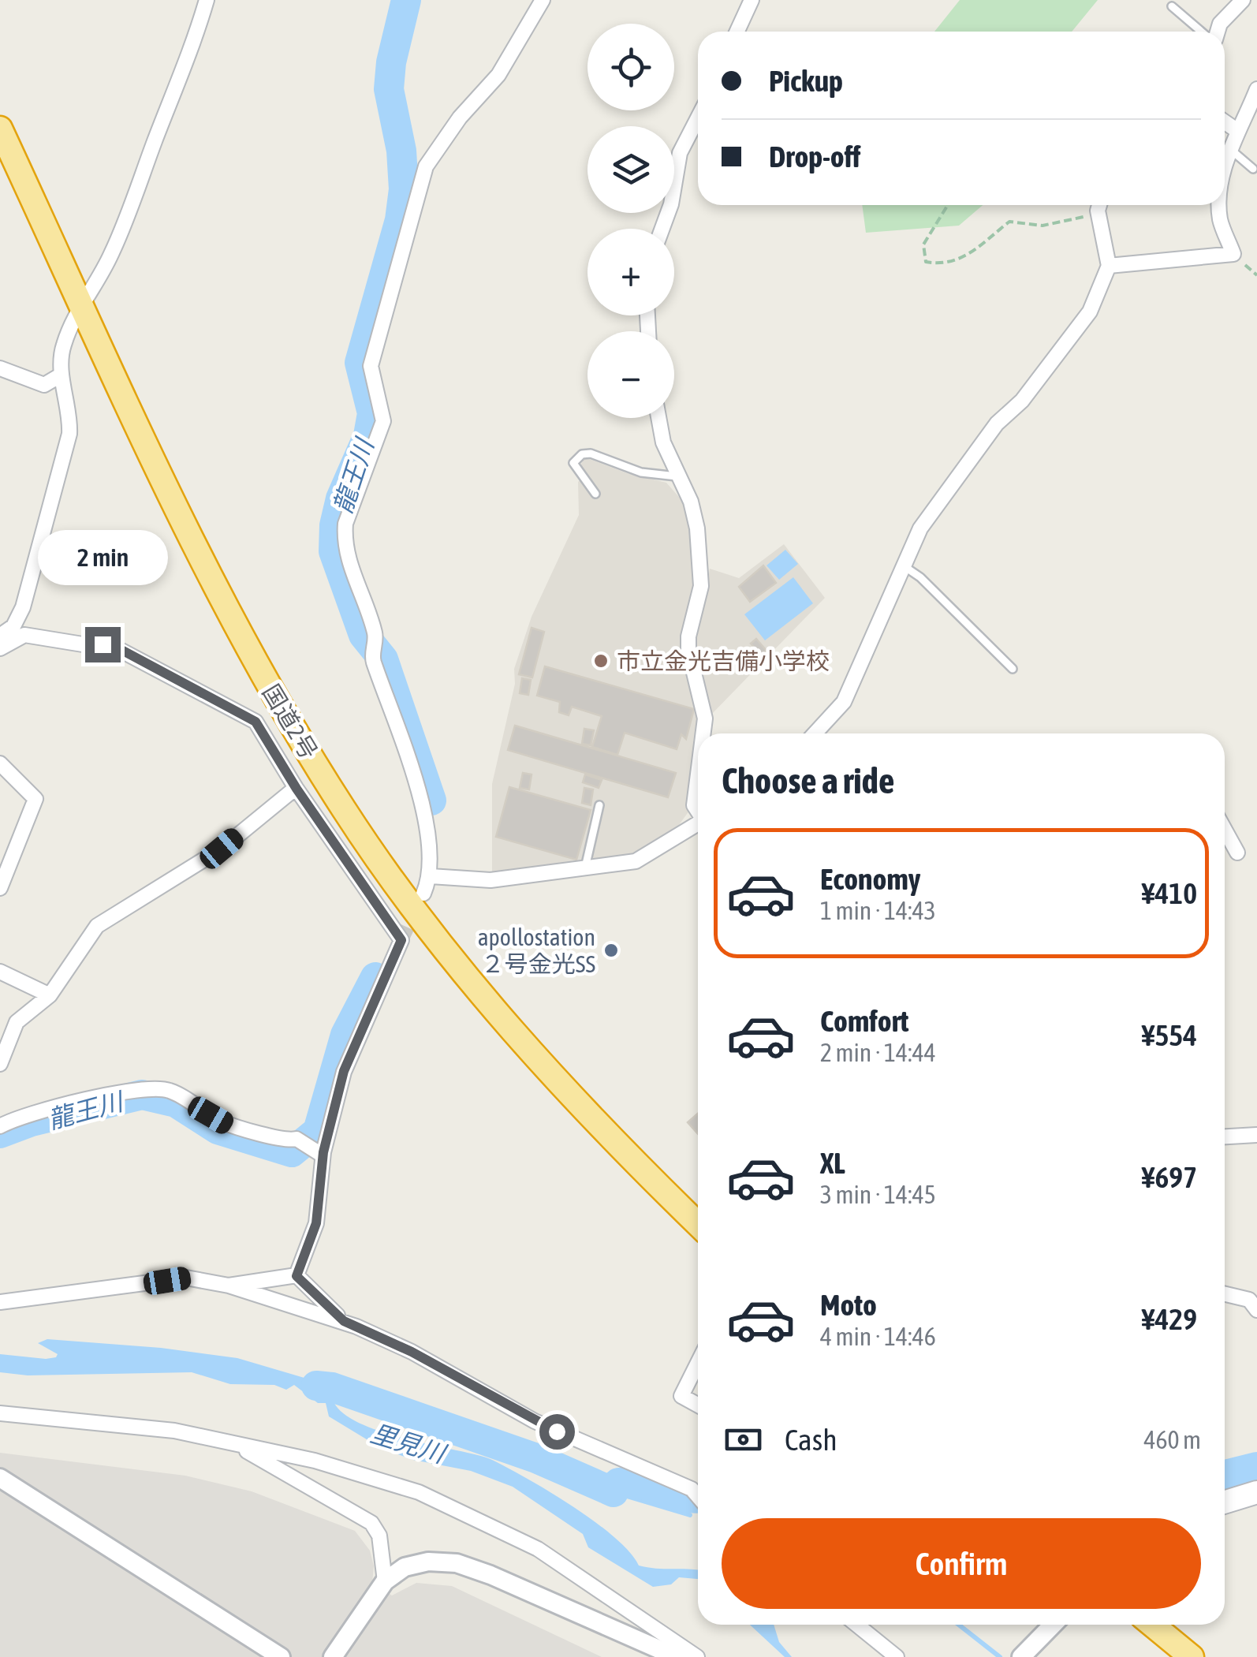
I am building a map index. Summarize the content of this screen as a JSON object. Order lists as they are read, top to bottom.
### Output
{
  "streets": {
    "highway": ["国道2号"]
  },
  "water": ["龍王川", "里見川"],
  "places": ["市立金光吉備小学校", "apollostation ２号金光SS"],
  "page": {
    "map_buttons": ["+", "−"],
    "banner": ["Pickup", "Drop-off"],
    "bubble": "2 min",
    "heading": "Choose a ride",
    "list": [
      {
        "name": "Economy",
        "note": "1 min · 14:43",
        "value": "¥410"
      },
      {
        "name": "Comfort",
        "note": "2 min · 14:44",
        "value": "¥554"
      },
      {
        "name": "XL",
        "note": "3 min · 14:45",
        "value": "¥697"
      },
      {
        "name": "Moto",
        "note": "4 min · 14:46",
        "value": "¥429"
      }
    ],
    "pay": ["Cash", "460 m"],
    "buttons": "Confirm"
  }
}
